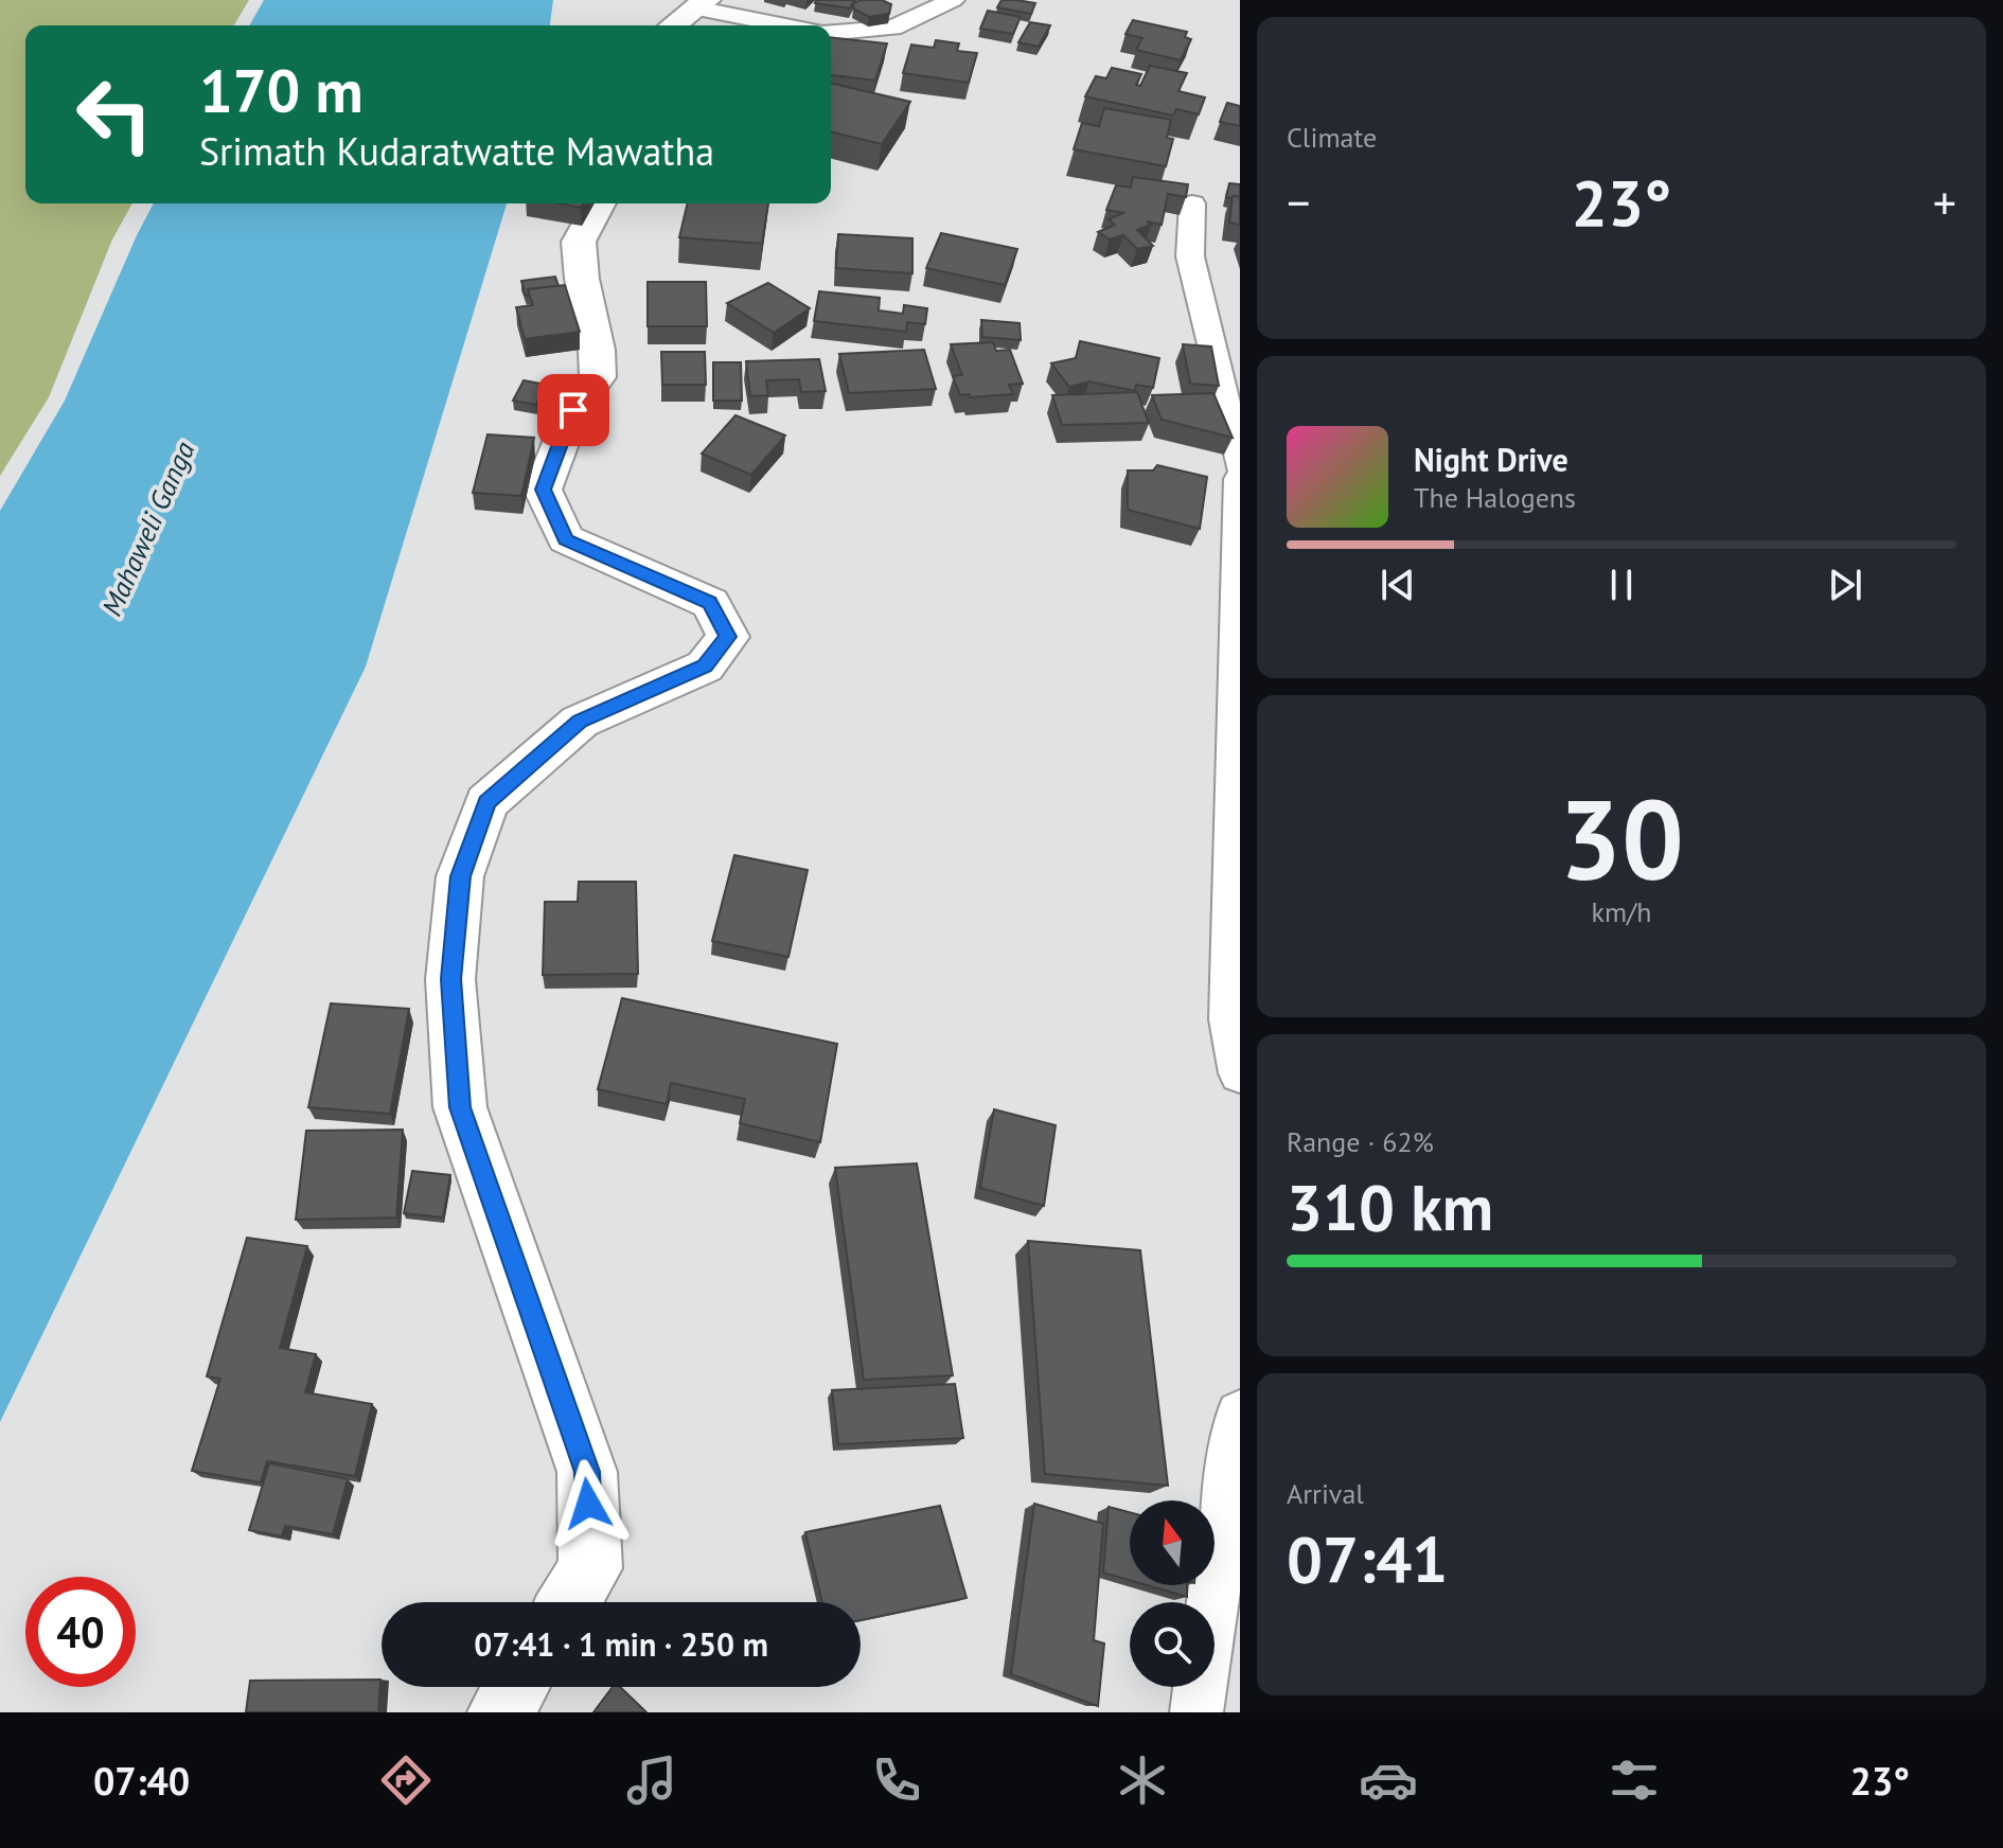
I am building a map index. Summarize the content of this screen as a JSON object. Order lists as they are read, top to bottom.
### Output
{
  "water": ["Mahaweli Ganga"],
  "north": "top",
  "page": {
    "tile": [
      "Climate",
      ["30", "km/h"],
      ["Range · 62%", "310 km"],
      ["Arrival", "07:41"]
    ],
    "turn": ["170 m", "Srimath Kudaratwatte Mawatha"],
    "heat": ["−", "23°", "+"],
    "song": ["Night Drive", "The Halogens"],
    "limit": "40",
    "trip": "07:41 · 1 min · 250 m",
    "tabs": ["07:40", "23°"]
  }
}
